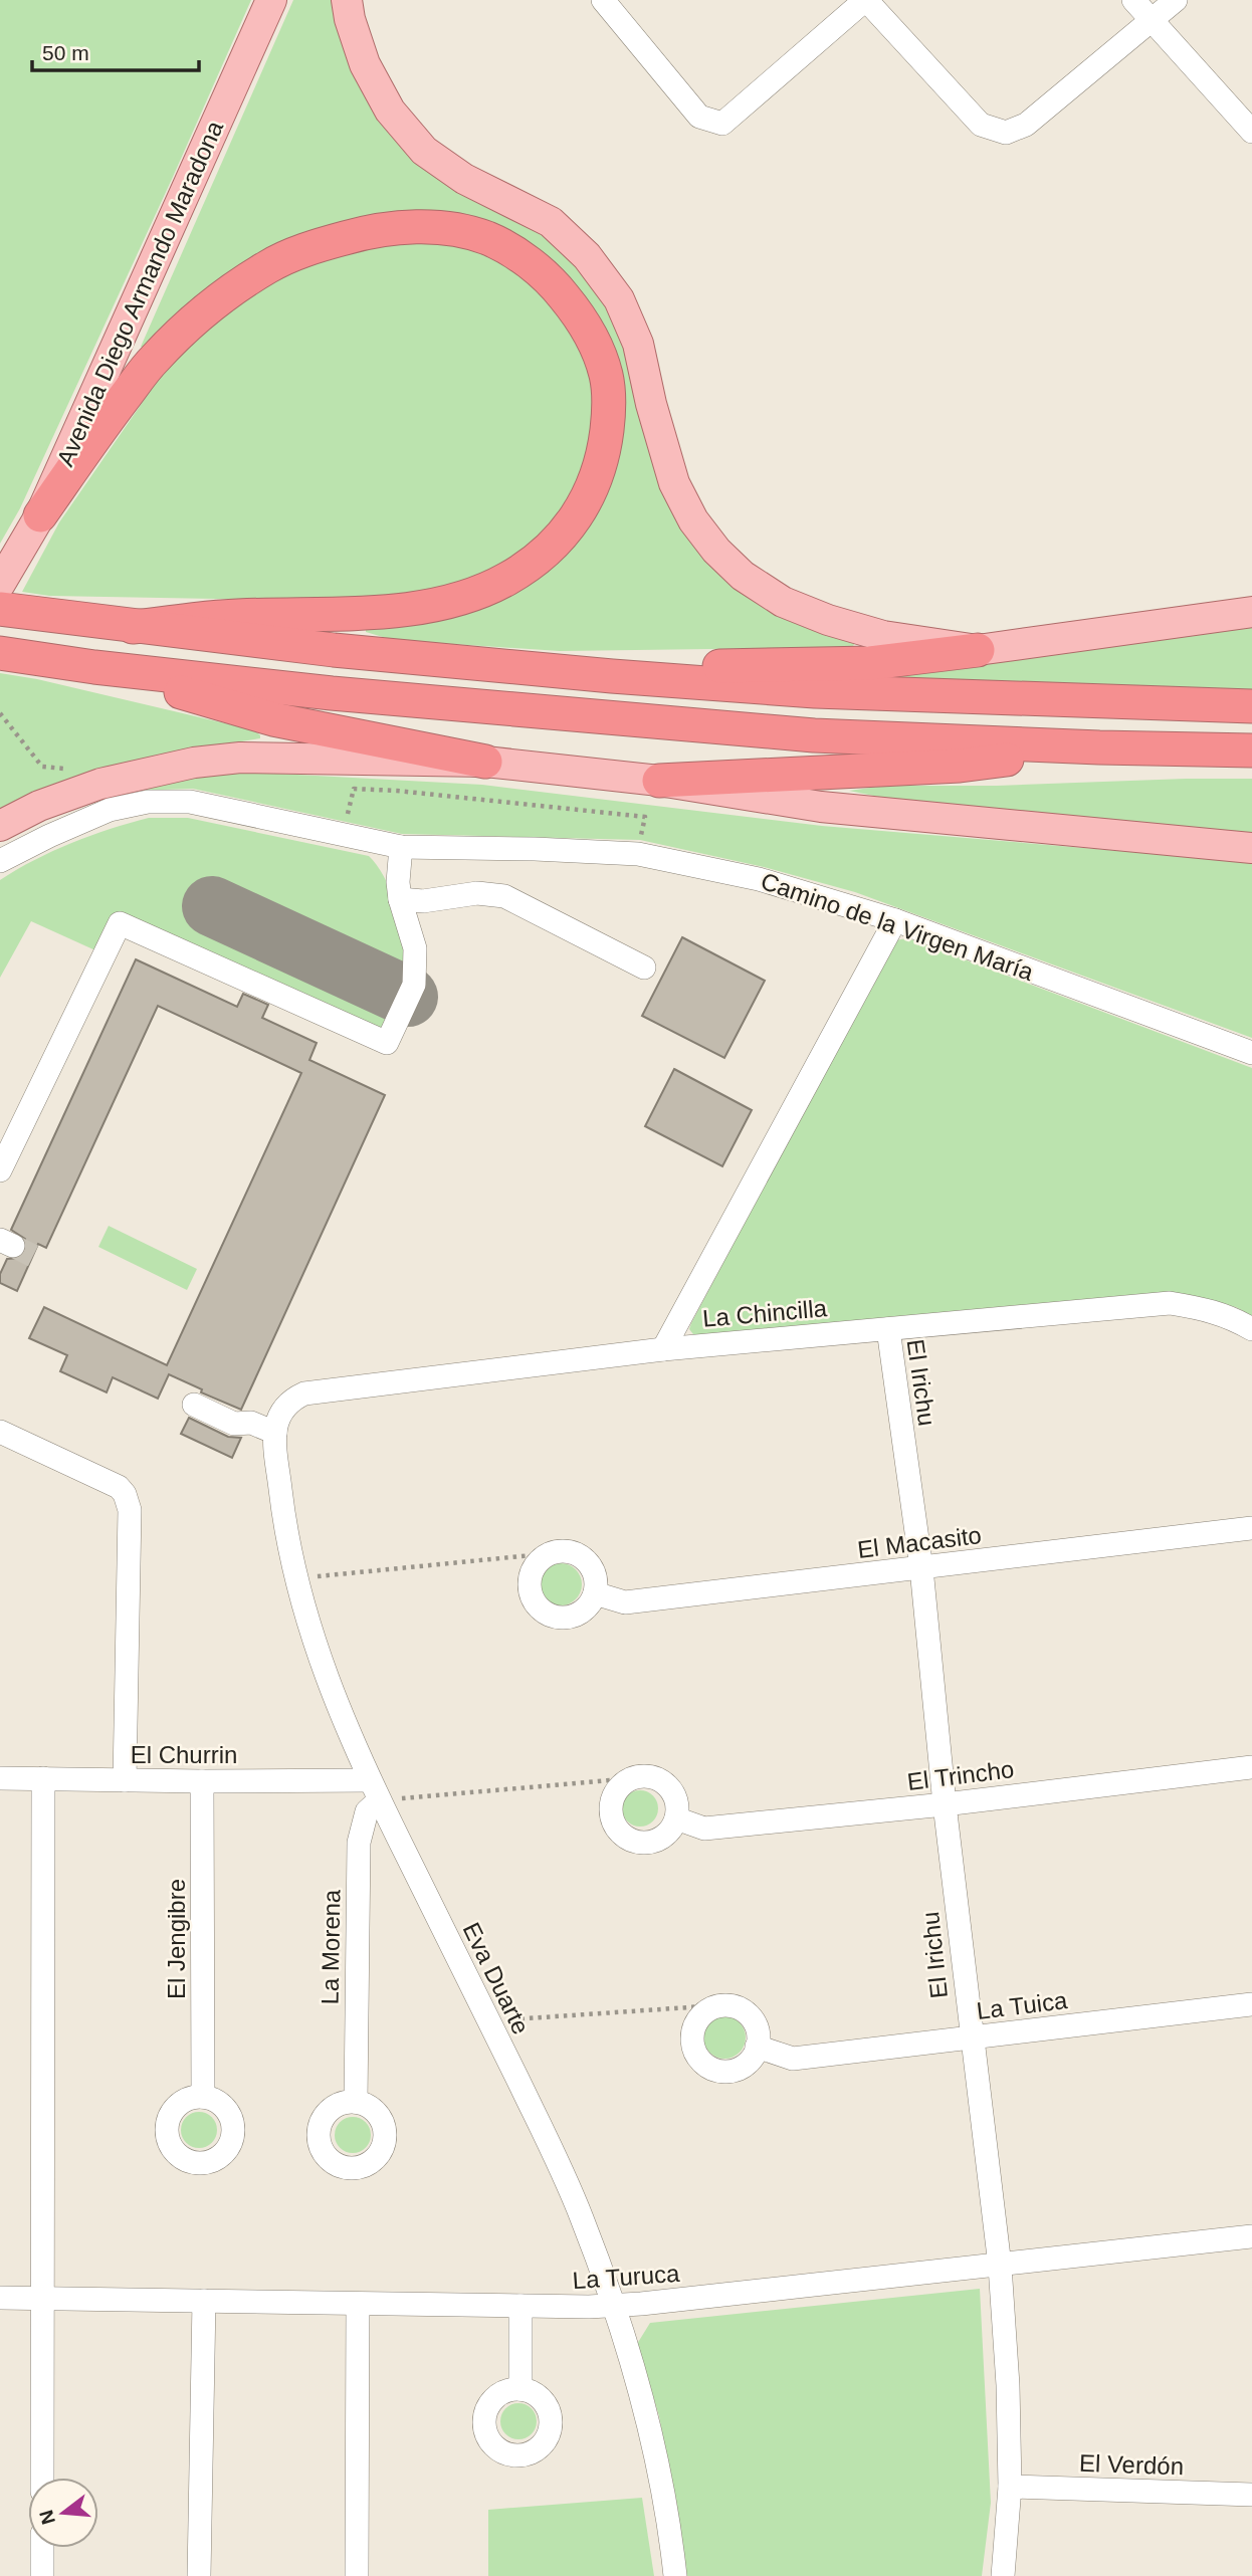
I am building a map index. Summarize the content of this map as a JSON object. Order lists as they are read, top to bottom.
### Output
{
  "streets": {
    "main road": ["Avenida Diego Armando Maradona"],
    "street": [
      "Camino de la Virgen María",
      "La Chincilla",
      "El Irichu",
      "El Macasito",
      "El Churrin",
      "El Trincho",
      "El Jengibre",
      "La Morena",
      "Eva Duarte",
      "La Tuica",
      "La Turuca",
      "El Verdón"
    ]
  },
  "crossings": [
    ["La Chincilla", "El Irichu"],
    ["La Chincilla", "Eva Duarte"],
    ["El Irichu", "El Macasito"],
    ["El Irichu", "El Trincho"],
    ["El Irichu", "La Tuica"],
    ["El Irichu", "La Turuca"],
    ["El Irichu", "El Verdón"],
    ["El Churrin", "El Jengibre"],
    ["El Churrin", "La Morena"],
    ["El Churrin", "Eva Duarte"],
    ["La Morena", "Eva Duarte"],
    ["Eva Duarte", "La Turuca"]
  ],
  "scale_bar": "50 m",
  "north": "left"
}
